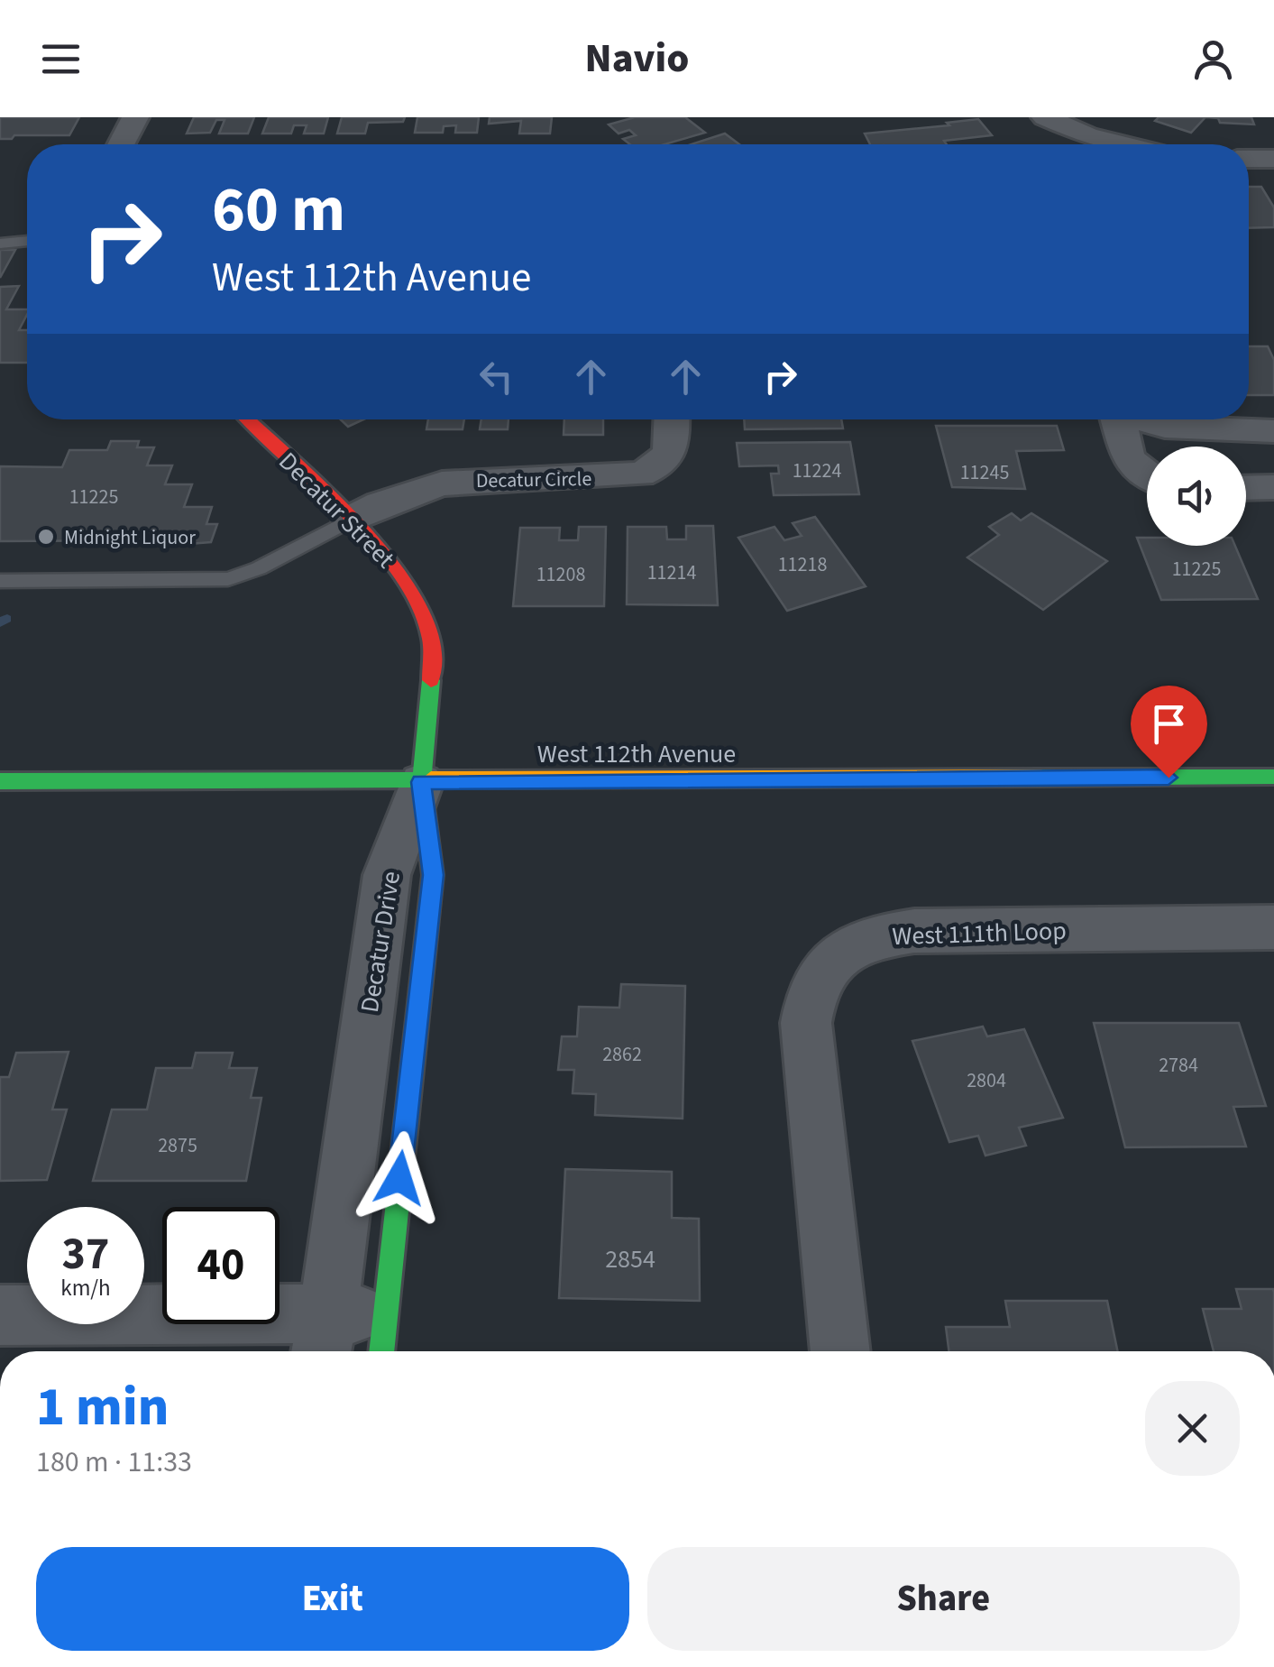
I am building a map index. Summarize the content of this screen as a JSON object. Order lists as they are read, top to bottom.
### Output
{
  "streets": {
    "main road": ["Decatur Street", "West 112th Avenue", "Decatur Drive"],
    "street": ["Decatur Circle", "West 111th Loop"]
  },
  "crossings": [
    ["Decatur Circle", "Decatur Street"],
    ["Decatur Street", "West 112th Avenue"],
    ["Decatur Street", "Decatur Drive"],
    ["West 112th Avenue", "Decatur Drive"]
  ],
  "places": ["Midnight Liquor"],
  "house_numbers": [
    "11224",
    "11245",
    "11225",
    "11218",
    "11225",
    "11214",
    "11208",
    "2862",
    "2784",
    "2804",
    "2875",
    "2854"
  ],
  "page": {
    "header": "Navio",
    "turn": ["60 m", "West 112th Avenue"],
    "speed": "37 km/h",
    "limit": "40",
    "heading": ["1 min", "180 m · 11:33"],
    "buttons": ["Exit", "Share"]
  }
}
